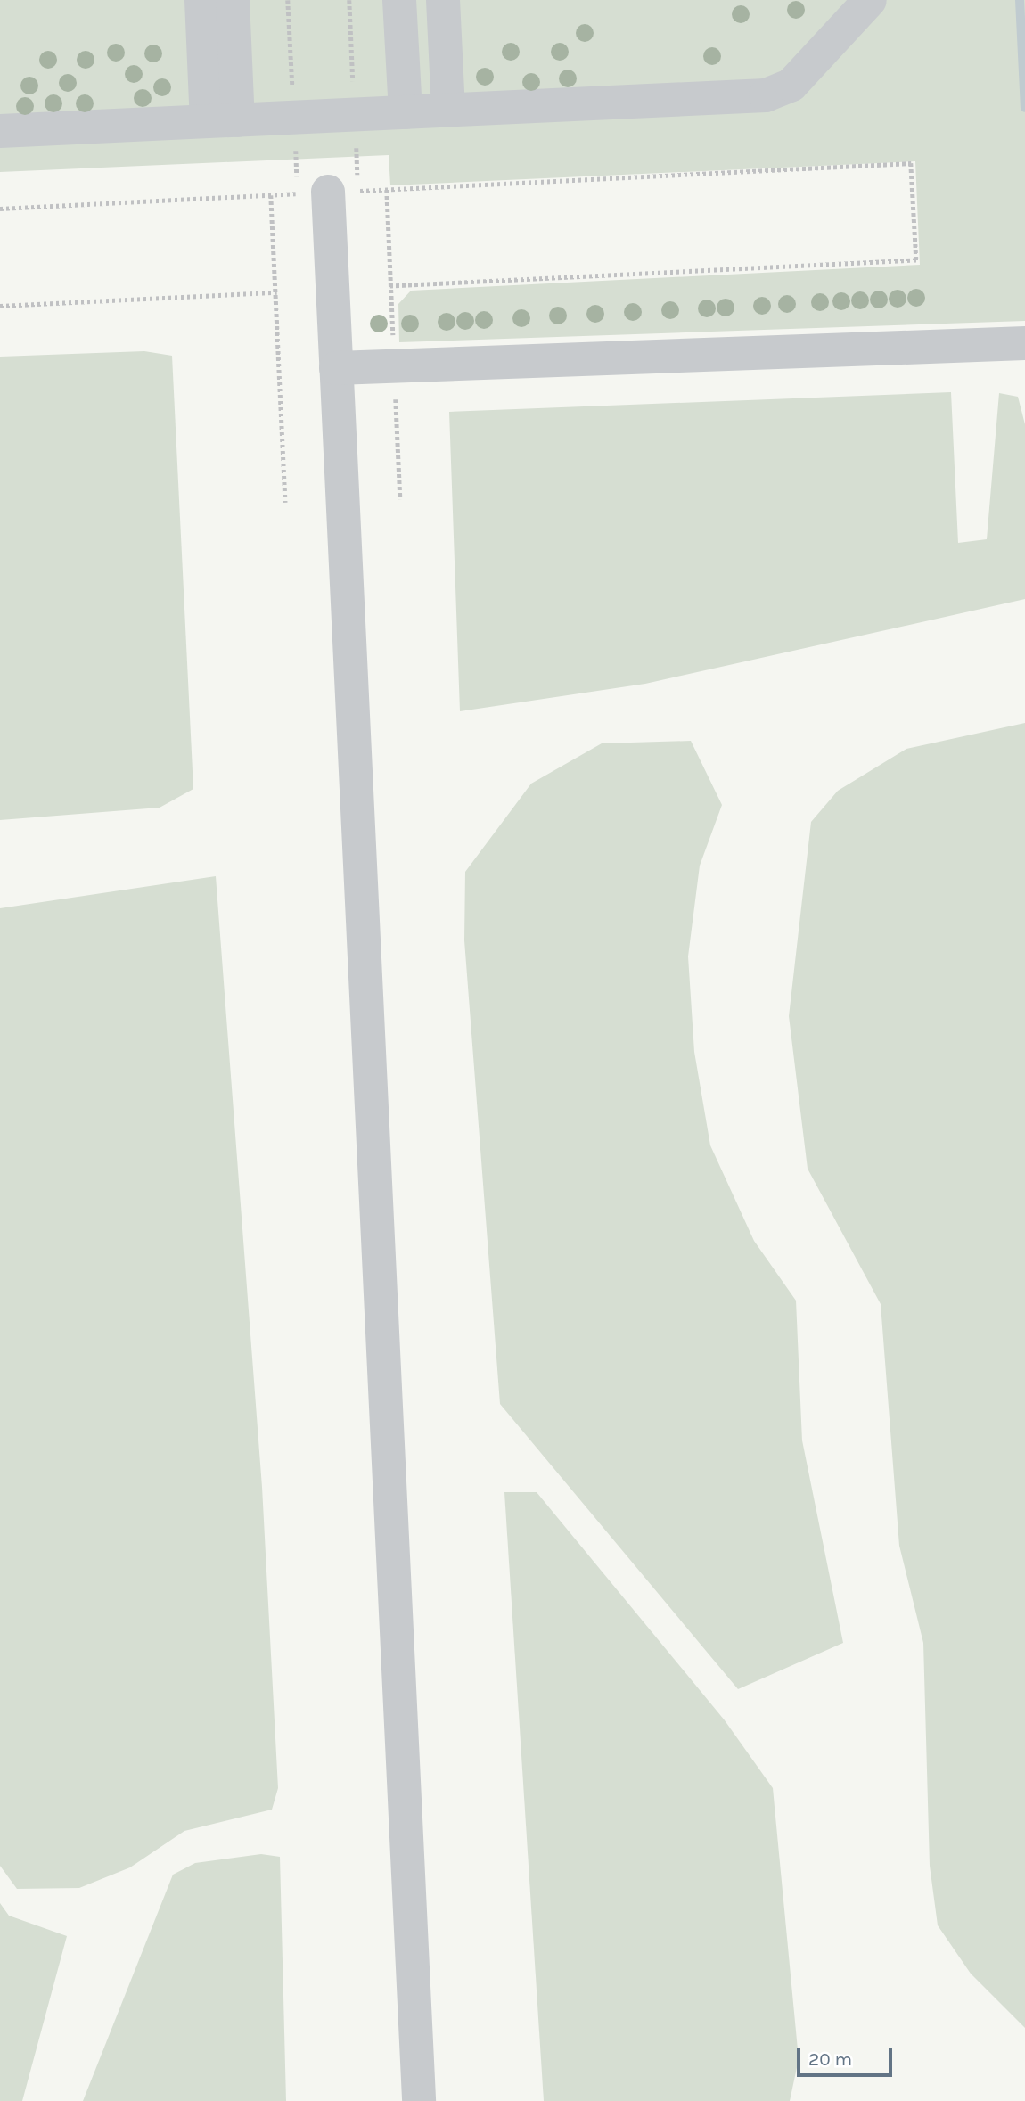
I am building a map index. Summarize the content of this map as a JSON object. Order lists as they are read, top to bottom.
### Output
{
  "scale_bar": "20 m"
}
